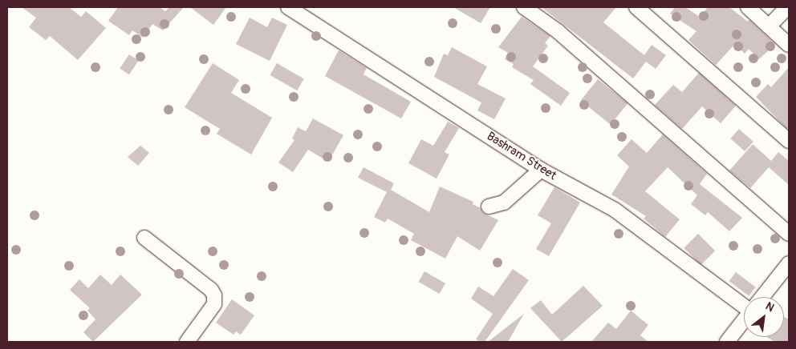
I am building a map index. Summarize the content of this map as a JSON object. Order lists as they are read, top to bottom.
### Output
{
  "streets": {
    "street": ["Bashram Street"]
  },
  "north": "top right"
}
